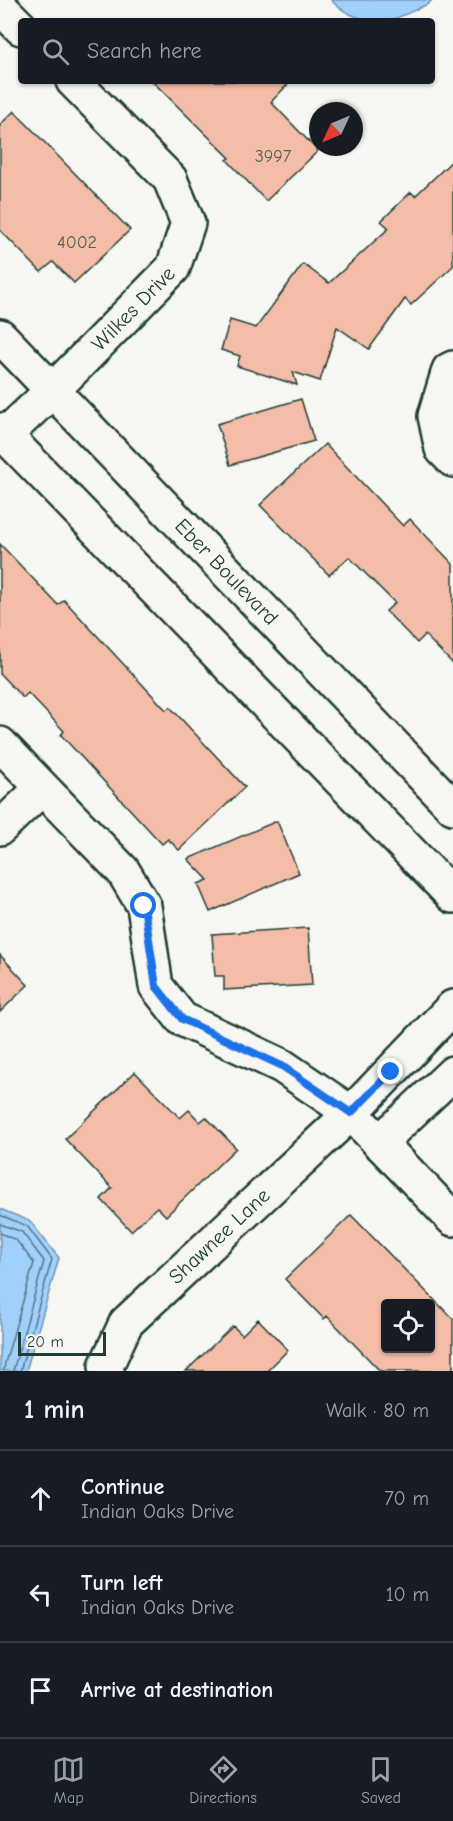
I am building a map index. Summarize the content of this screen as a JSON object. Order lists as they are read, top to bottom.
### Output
{
  "streets": {
    "street": ["Wilkes Drive", "Eber Boulevard", "Shawnee Lane"]
  },
  "crossings": [
    ["Wilkes Drive", "Eber Boulevard"]
  ],
  "house_numbers": ["3997", "4002"],
  "scale_bar": "20 m",
  "north": "bottom left",
  "page": {
    "search": "Search here",
    "scale": "20 m",
    "heading": ["1 min", "Walk · 80 m"],
    "list": [
      ["Continue", "Indian Oaks Drive", "70 m"],
      ["Turn left", "Indian Oaks Drive", "10 m"],
      "Arrive at destination"
    ],
    "nav": ["Map", "Directions", "Saved"]
  }
}
